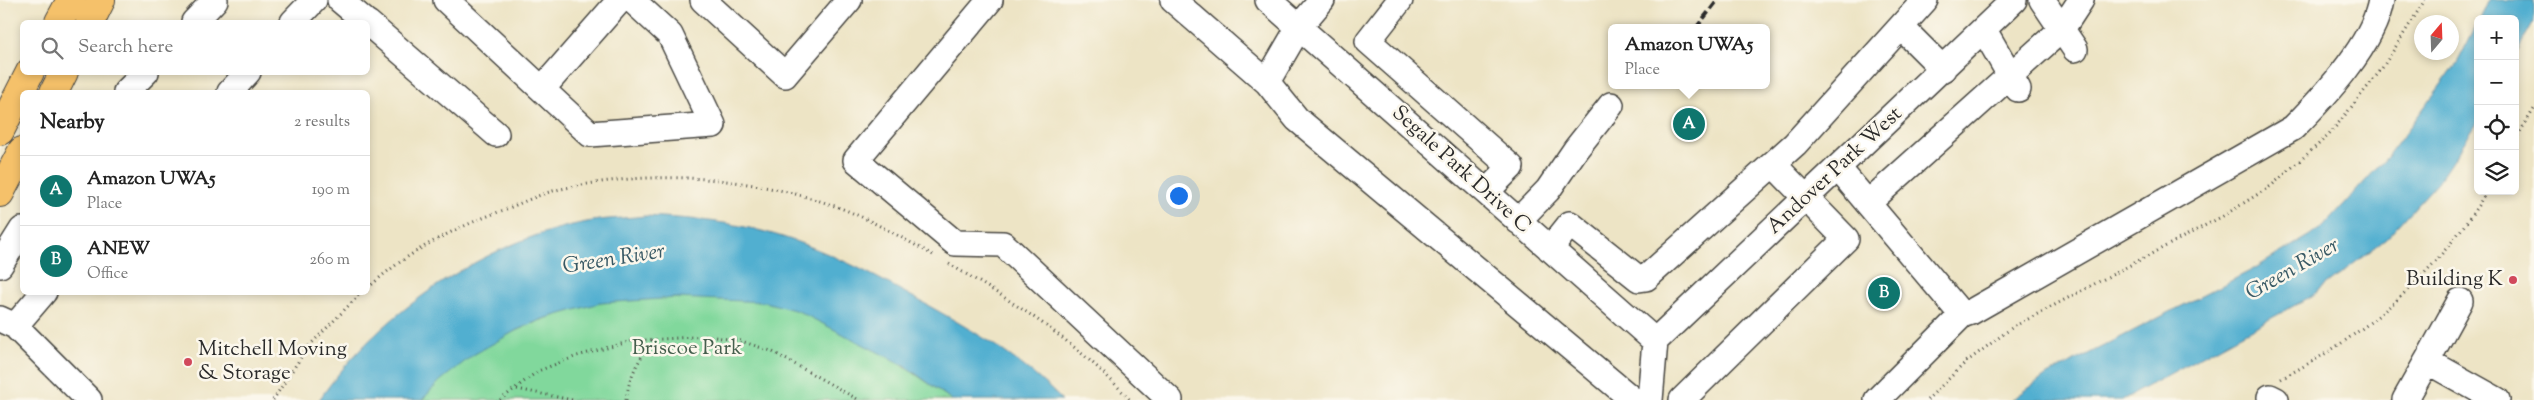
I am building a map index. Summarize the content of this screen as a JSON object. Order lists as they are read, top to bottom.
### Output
{
  "streets": {
    "street": ["Segale Park Drive C", "Andover Park West"]
  },
  "crossings": [
    ["Segale Park Drive C", "Andover Park West"]
  ],
  "water": ["Green River"],
  "parks": ["Briscoe Park"],
  "places": ["Building K", "Mitchell Moving & Storage"],
  "north": "top",
  "page": {
    "map_buttons": ["+", "−"],
    "search": "Search here",
    "popup": ["Amazon UWA5", "Place"],
    "heading": ["Nearby", "2 results"],
    "pins": ["A", "B"],
    "list": [
      {
        "mark": "A",
        "name": "Amazon UWA5",
        "note": "Place",
        "value": "190 m"
      },
      {
        "mark": "B",
        "name": "ANEW",
        "note": "Office",
        "value": "260 m"
      }
    ]
  }
}
